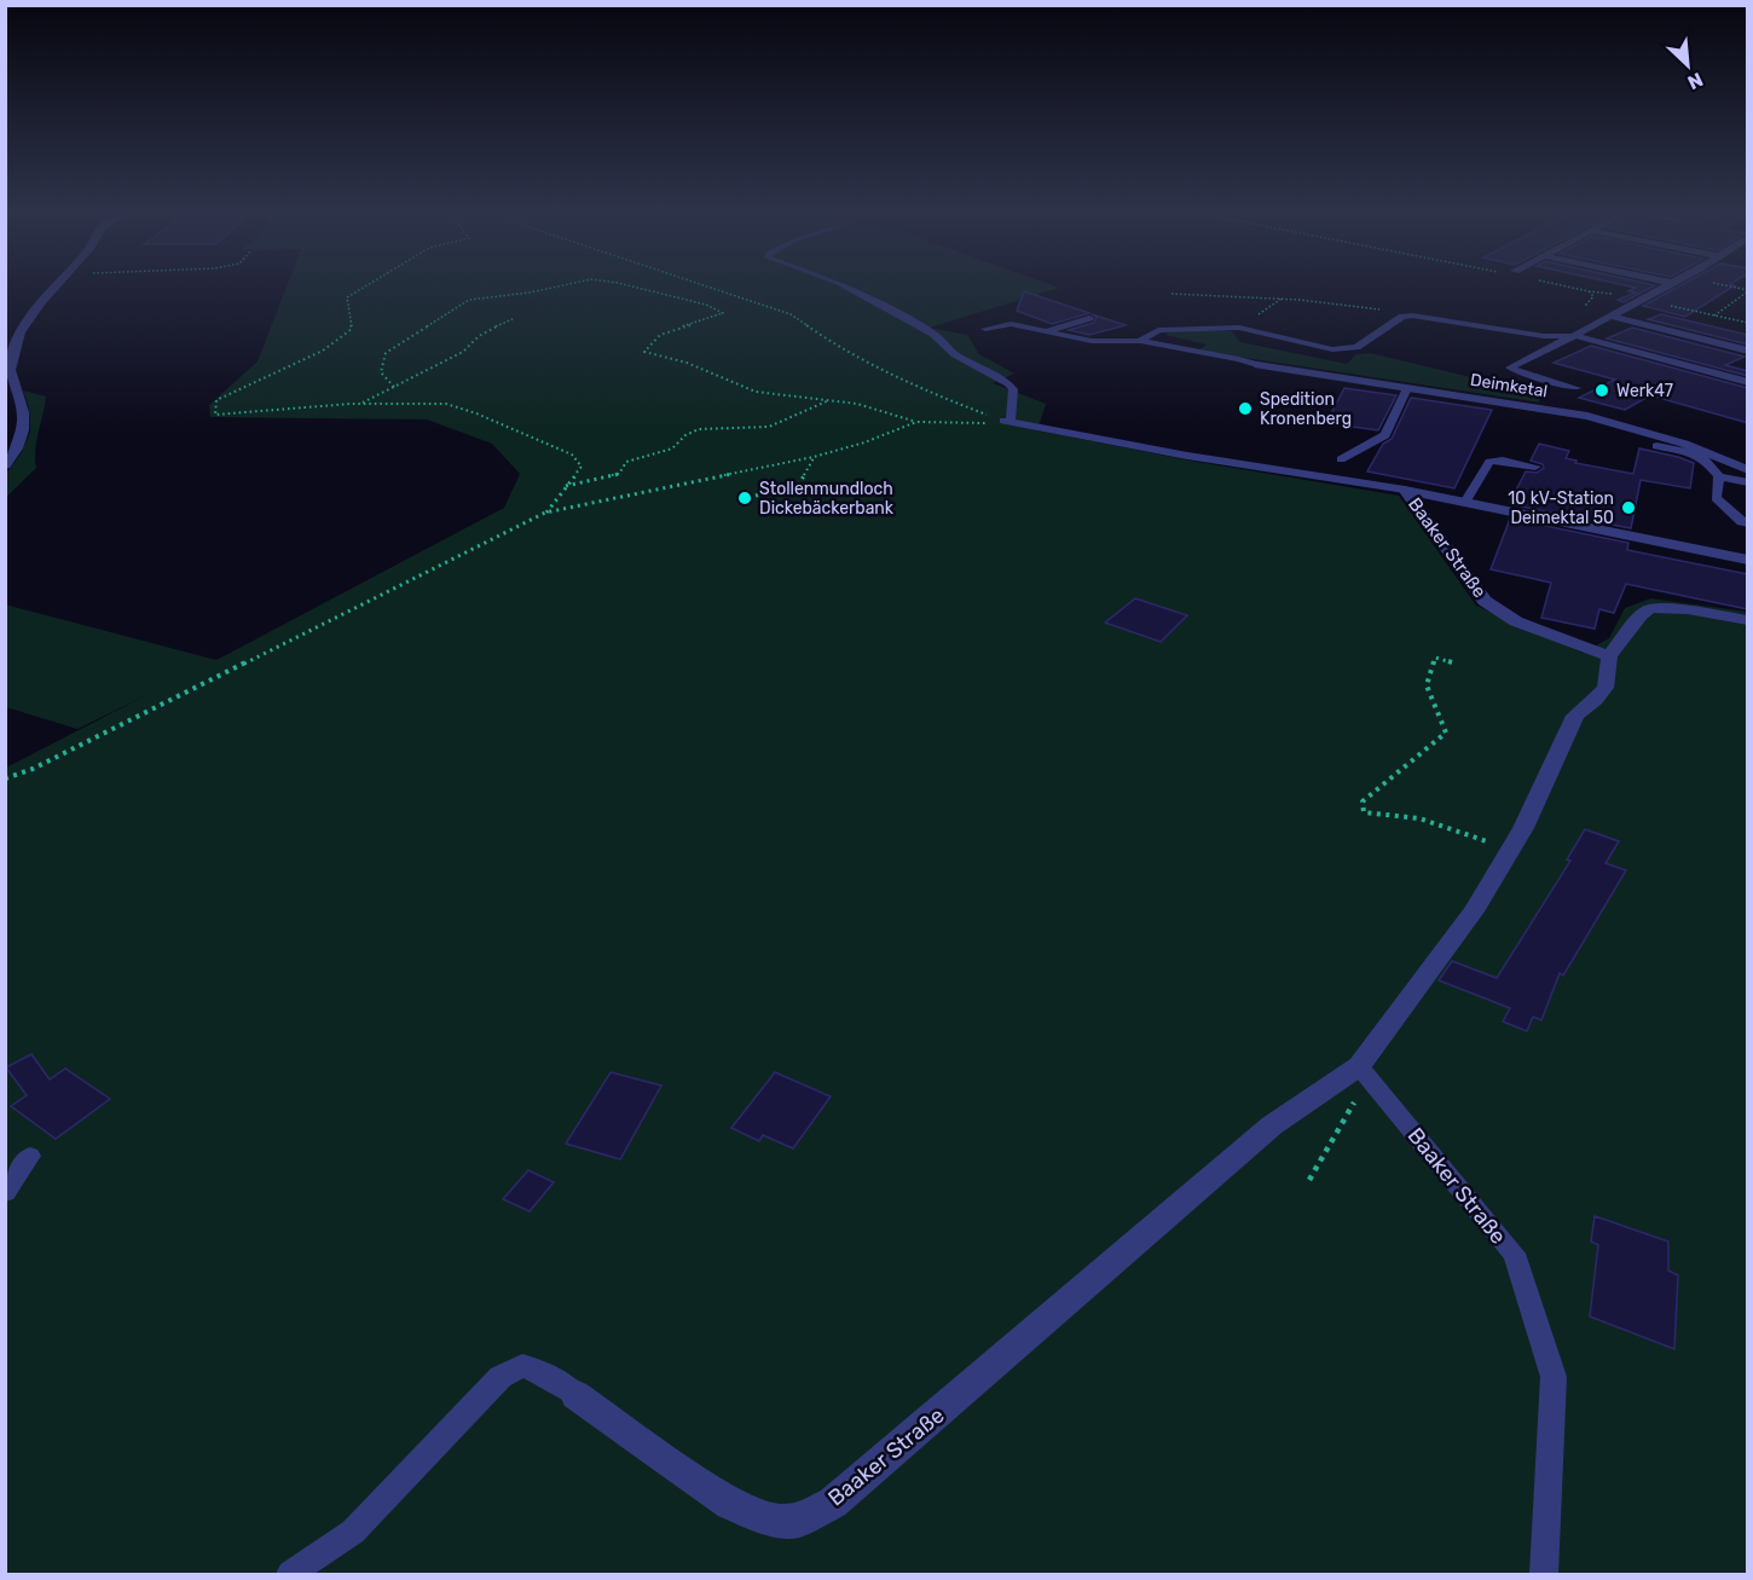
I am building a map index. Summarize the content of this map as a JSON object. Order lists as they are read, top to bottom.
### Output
{
  "streets": {
    "street": ["Deimketal", "Baaker Straße"]
  },
  "places": [
    "Werk47",
    "Spedition Kronenberg",
    "Stollenmundloch Dickebäckerbank",
    "10 kV-Station Deimektal 50"
  ],
  "north": "bottom right"
}
